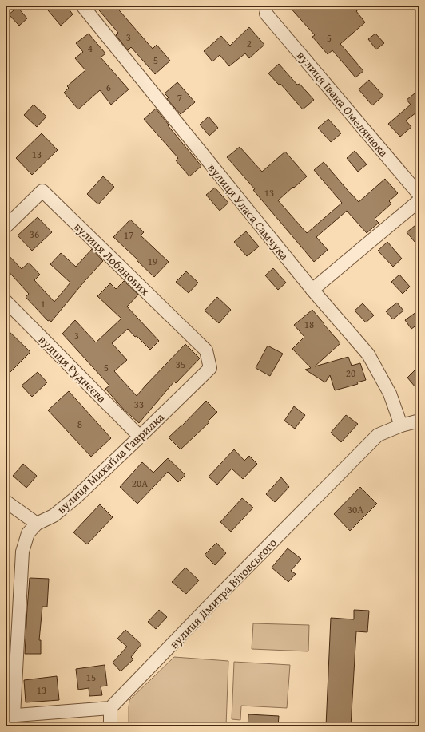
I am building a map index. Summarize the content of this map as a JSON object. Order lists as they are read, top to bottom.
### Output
{
  "streets": {
    "street": [
      "вулиця Івана Омелянюка",
      "вулиця Уласа Самчука",
      "вулиця Лобанових",
      "вулиця Руднєєва",
      "вулиця Михайла Гаврилка",
      "вулиця Дмитра Вітовського"
    ]
  },
  "crossings": [
    ["вулиця Уласа Самчука", "вулиця Дмитра Вітовського"],
    ["вулиця Лобанових", "вулиця Михайла Гаврилка"],
    ["вулиця Руднєєва", "вулиця Михайла Гаврилка"]
  ],
  "house_numbers": [
    "3",
    "5",
    "2",
    "4",
    "5",
    "6",
    "7",
    "13",
    "13",
    "36",
    "17",
    "19",
    "1",
    "18",
    "3",
    "35",
    "5",
    "20",
    "33",
    "8",
    "20А",
    "30А",
    "15",
    "13"
  ]
}
